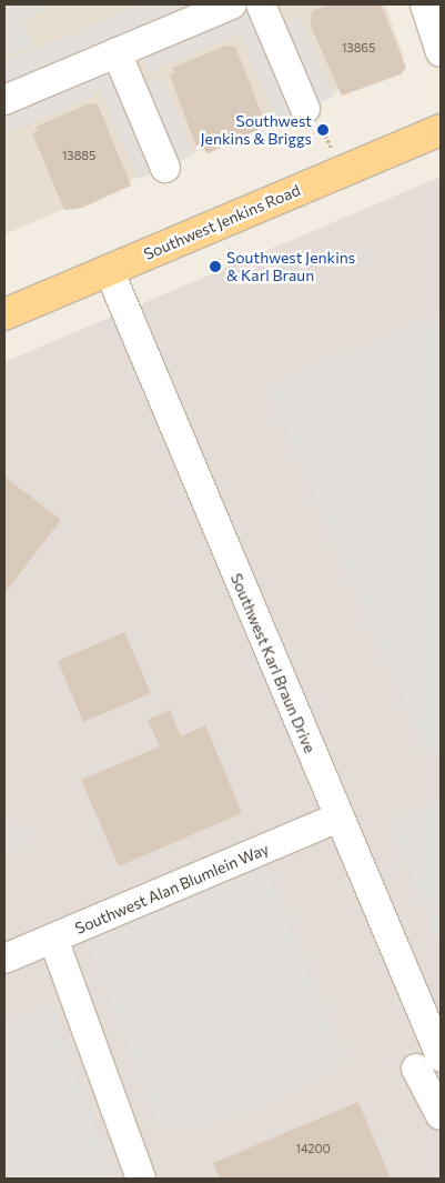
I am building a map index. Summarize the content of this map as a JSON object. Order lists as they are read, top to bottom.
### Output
{
  "streets": {
    "main road": ["Southwest Jenkins Road"],
    "street": ["Southwest Karl Braun Drive", "Southwest Alan Blumlein Way"]
  },
  "crossings": [
    ["Southwest Jenkins Road", "Southwest Karl Braun Drive"],
    ["Southwest Karl Braun Drive", "Southwest Alan Blumlein Way"]
  ],
  "places": ["Southwest Jenkins & Briggs", "Southwest Jenkins & Karl Braun"],
  "house_numbers": ["13865", "13885", "14200"]
}
